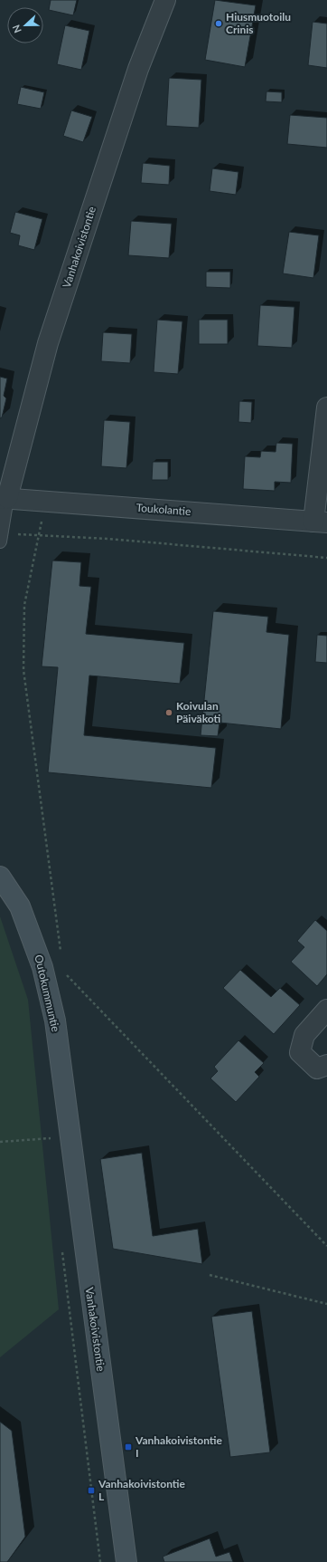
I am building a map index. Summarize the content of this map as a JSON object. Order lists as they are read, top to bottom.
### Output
{
  "streets": {
    "main road": ["Vanhakoivistontie", "Outokummuntie"],
    "street": ["Toukolantie"]
  },
  "crossings": [
    ["Vanhakoivistontie", "Toukolantie"],
    ["Vanhakoivistontie", "Outokummuntie"]
  ],
  "places": {
    "other": ["Hiusmuotoilu Crinis", "Koivulan Päiväkoti"],
    "transit": ["Vanhakoivistontie I", "Vanhakoivistontie L"]
  },
  "north": "left"
}
